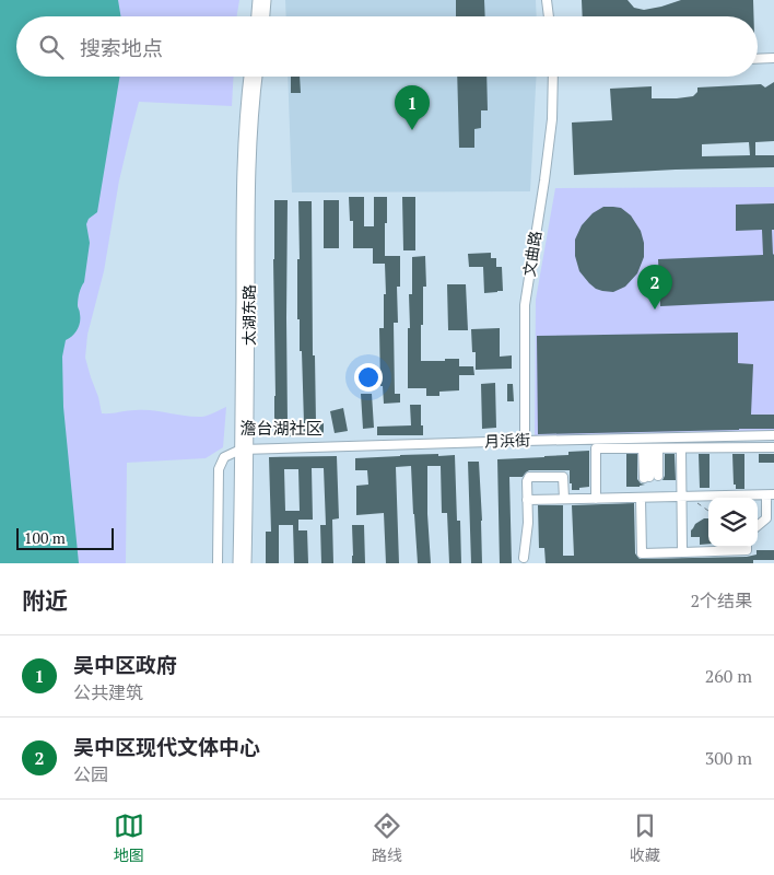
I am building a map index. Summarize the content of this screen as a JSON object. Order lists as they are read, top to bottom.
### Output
{
  "streets": {
    "main road": ["太湖东路"],
    "street": ["文曲路", "月浜街"]
  },
  "crossings": [
    ["文曲路", "月浜街"],
    ["太湖东路", "月浜街"]
  ],
  "districts": ["澹台湖社区"],
  "scale_bar": "100 m",
  "page": {
    "search": "搜索地点",
    "pins": ["1", "2"],
    "scale": "100 m",
    "heading": ["附近", "2个结果"],
    "list": [
      {
        "mark": "1",
        "name": "吴中区政府",
        "note": "公共建筑",
        "value": "260 m"
      },
      {
        "mark": "2",
        "name": "吴中区现代文体中心",
        "note": "公园",
        "value": "300 m"
      }
    ],
    "nav": ["地图", "路线", "收藏"]
  }
}
